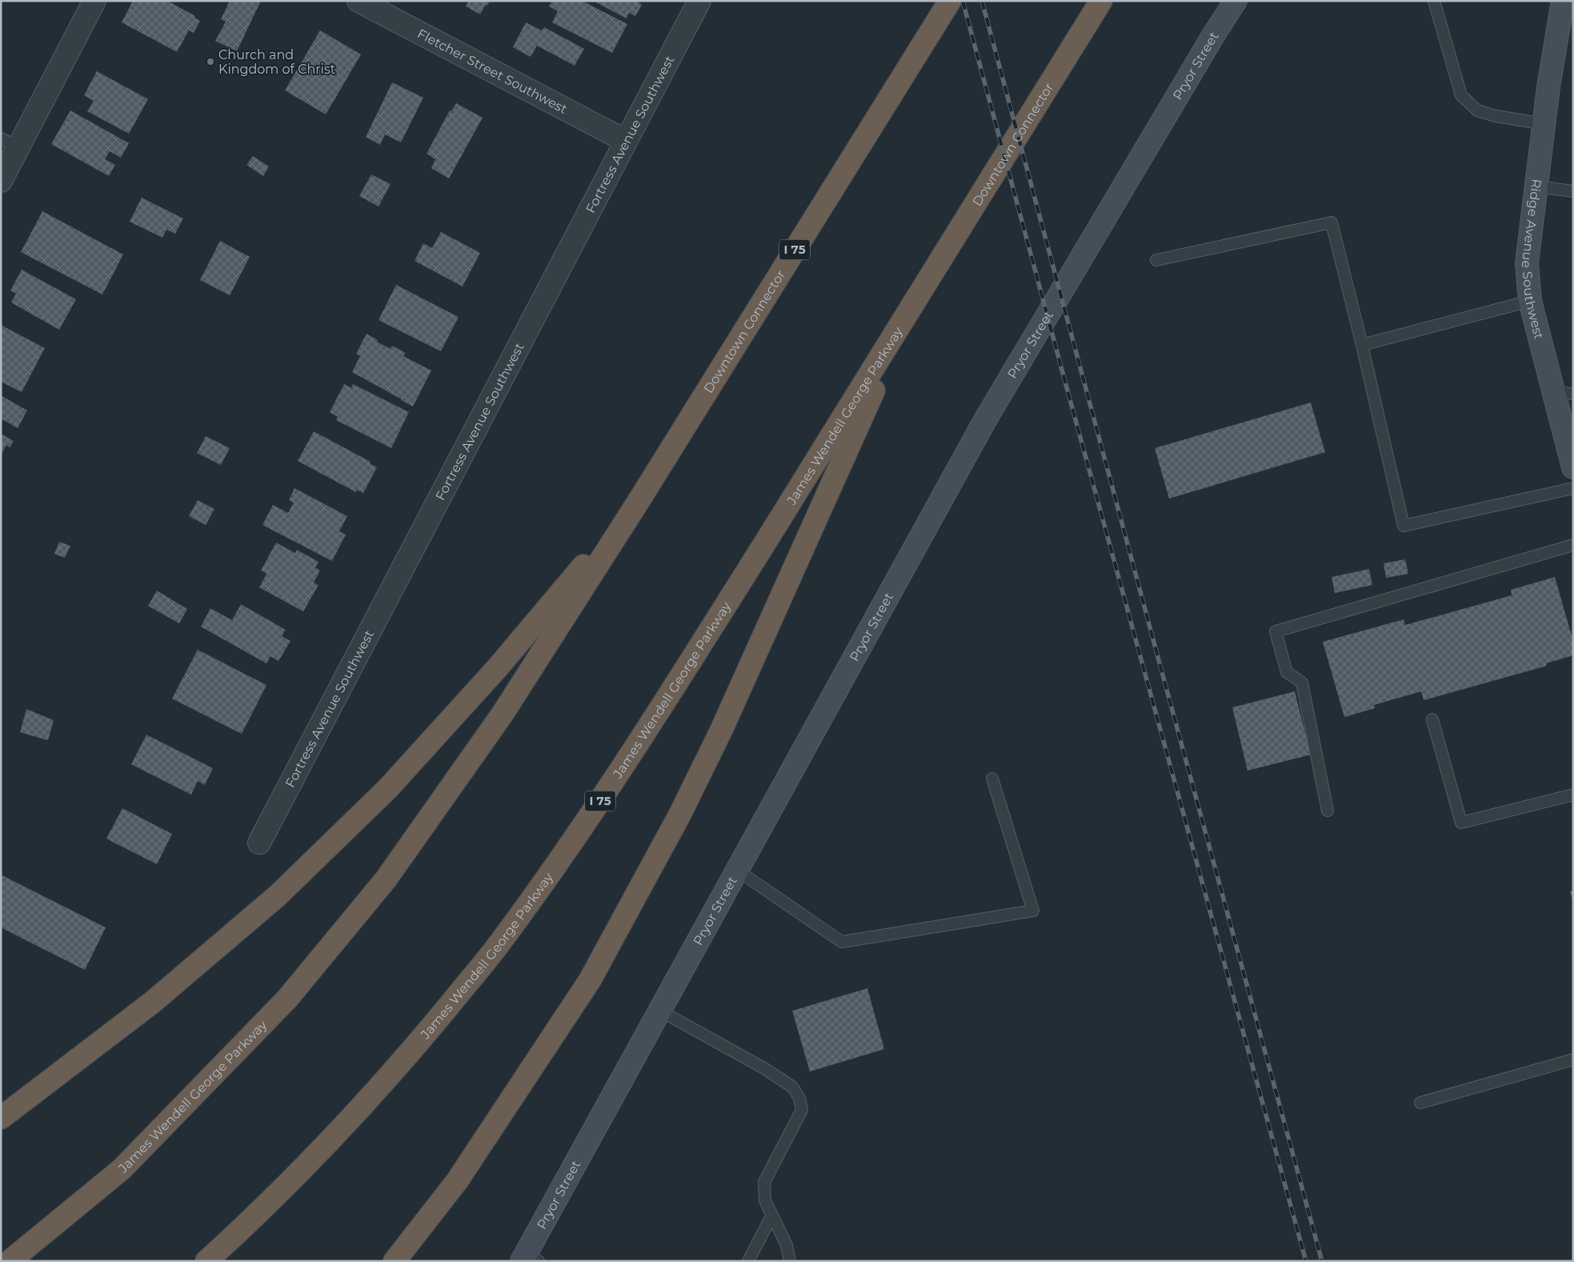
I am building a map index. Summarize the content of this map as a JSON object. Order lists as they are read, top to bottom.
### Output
{
  "streets": {
    "highway": ["Downtown Connector", "I 75", "James Wendell George Parkway"],
    "main road": ["Pryor Street", "Ridge Avenue Southwest"],
    "street": ["Fletcher Street Southwest", "Fortress Avenue Southwest"]
  },
  "crossings": [
    ["Fletcher Street Southwest", "Fortress Avenue Southwest"],
    ["Downtown Connector", "James Wendell George Parkway"]
  ],
  "places": ["Church and Kingdom of Christ"]
}
